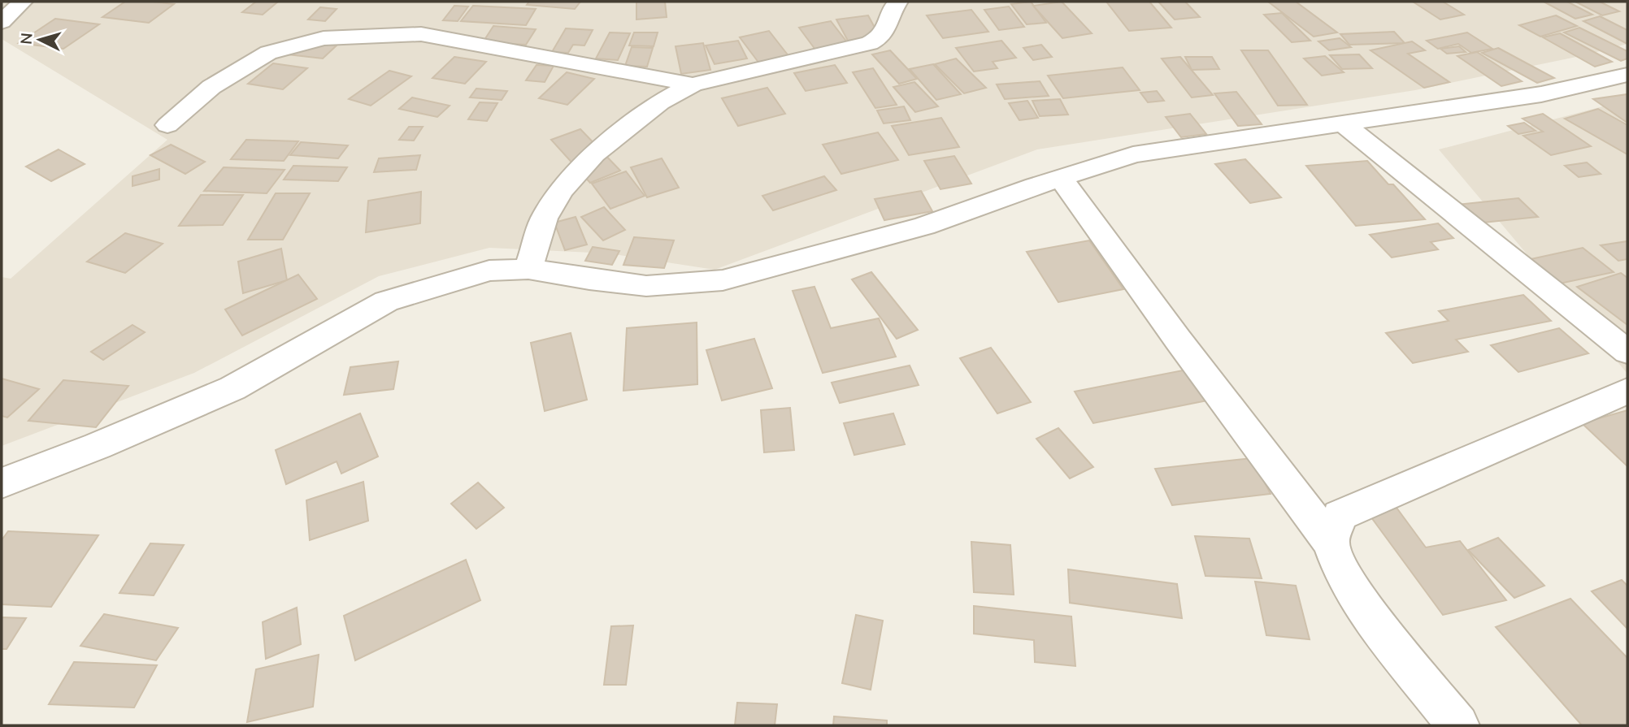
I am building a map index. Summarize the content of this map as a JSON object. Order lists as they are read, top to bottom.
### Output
{
  "north": "left"
}
